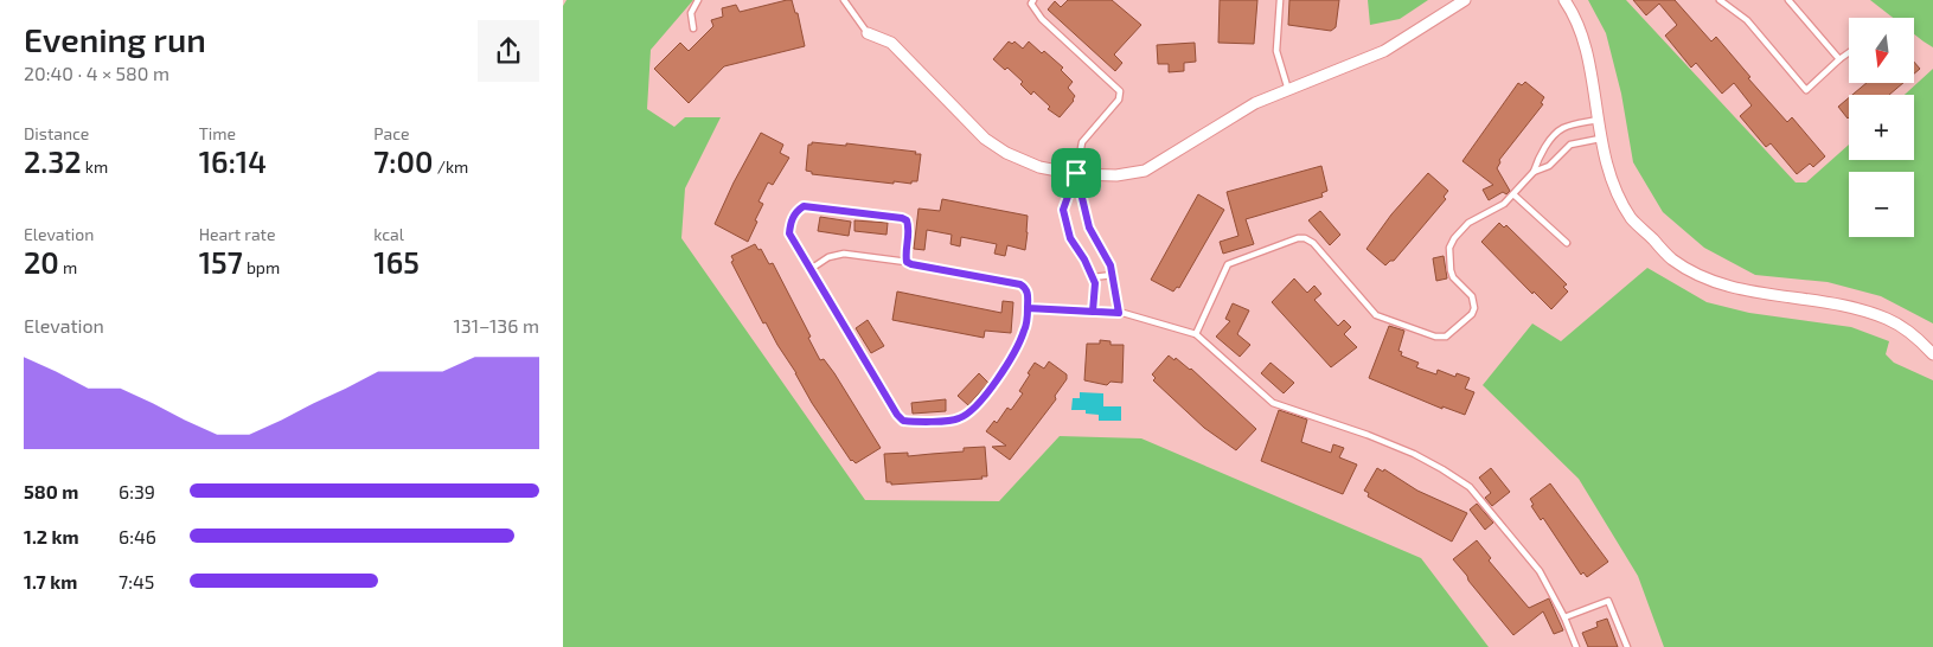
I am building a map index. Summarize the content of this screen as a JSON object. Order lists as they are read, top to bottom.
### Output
{
  "north": "bottom",
  "page": {
    "heading": ["Evening run", "20:40 · 4 × 580 m"],
    "map_buttons": ["+", "−"],
    "stats": [
      ["Distance", "2.32 km"],
      ["Time", "16:14"],
      ["Pace", "7:00 /km"],
      ["Elevation", "20 m"],
      ["Heart rate", "157 bpm"],
      ["kcal", "165"]
    ],
    "chart": ["Elevation", "131–136 m"],
    "list": [
      {
        "name": "580 m",
        "note": "6:39"
      },
      {
        "name": "1.2 km",
        "note": "6:46"
      },
      {
        "name": "1.7 km",
        "note": "7:45"
      }
    ]
  }
}
